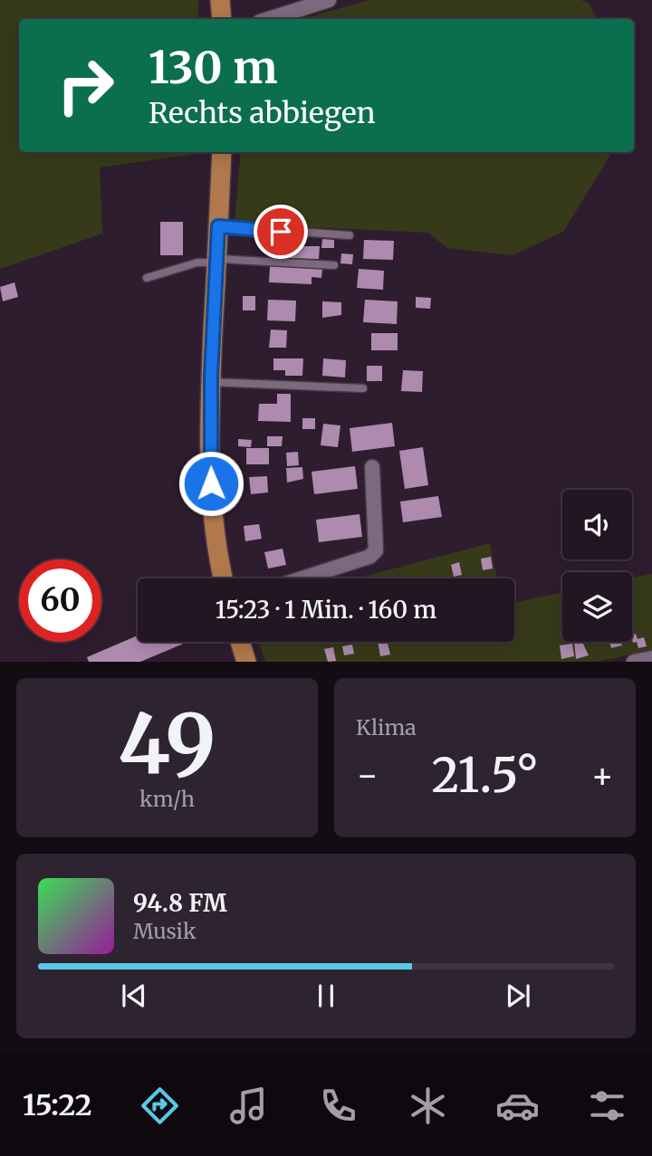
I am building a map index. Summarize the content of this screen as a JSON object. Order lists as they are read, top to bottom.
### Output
{
  "page": {
    "turn": ["130 m", "Rechts abbiegen"],
    "limit": "60",
    "trip": "15:23 · 1 Min. · 160 m",
    "tile": [
      ["49", "km/h"],
      "Klima"
    ],
    "heat": ["−", "21.5°", "+"],
    "song": ["94.8 FM", "Musik"],
    "tabs": "15:22"
  }
}
